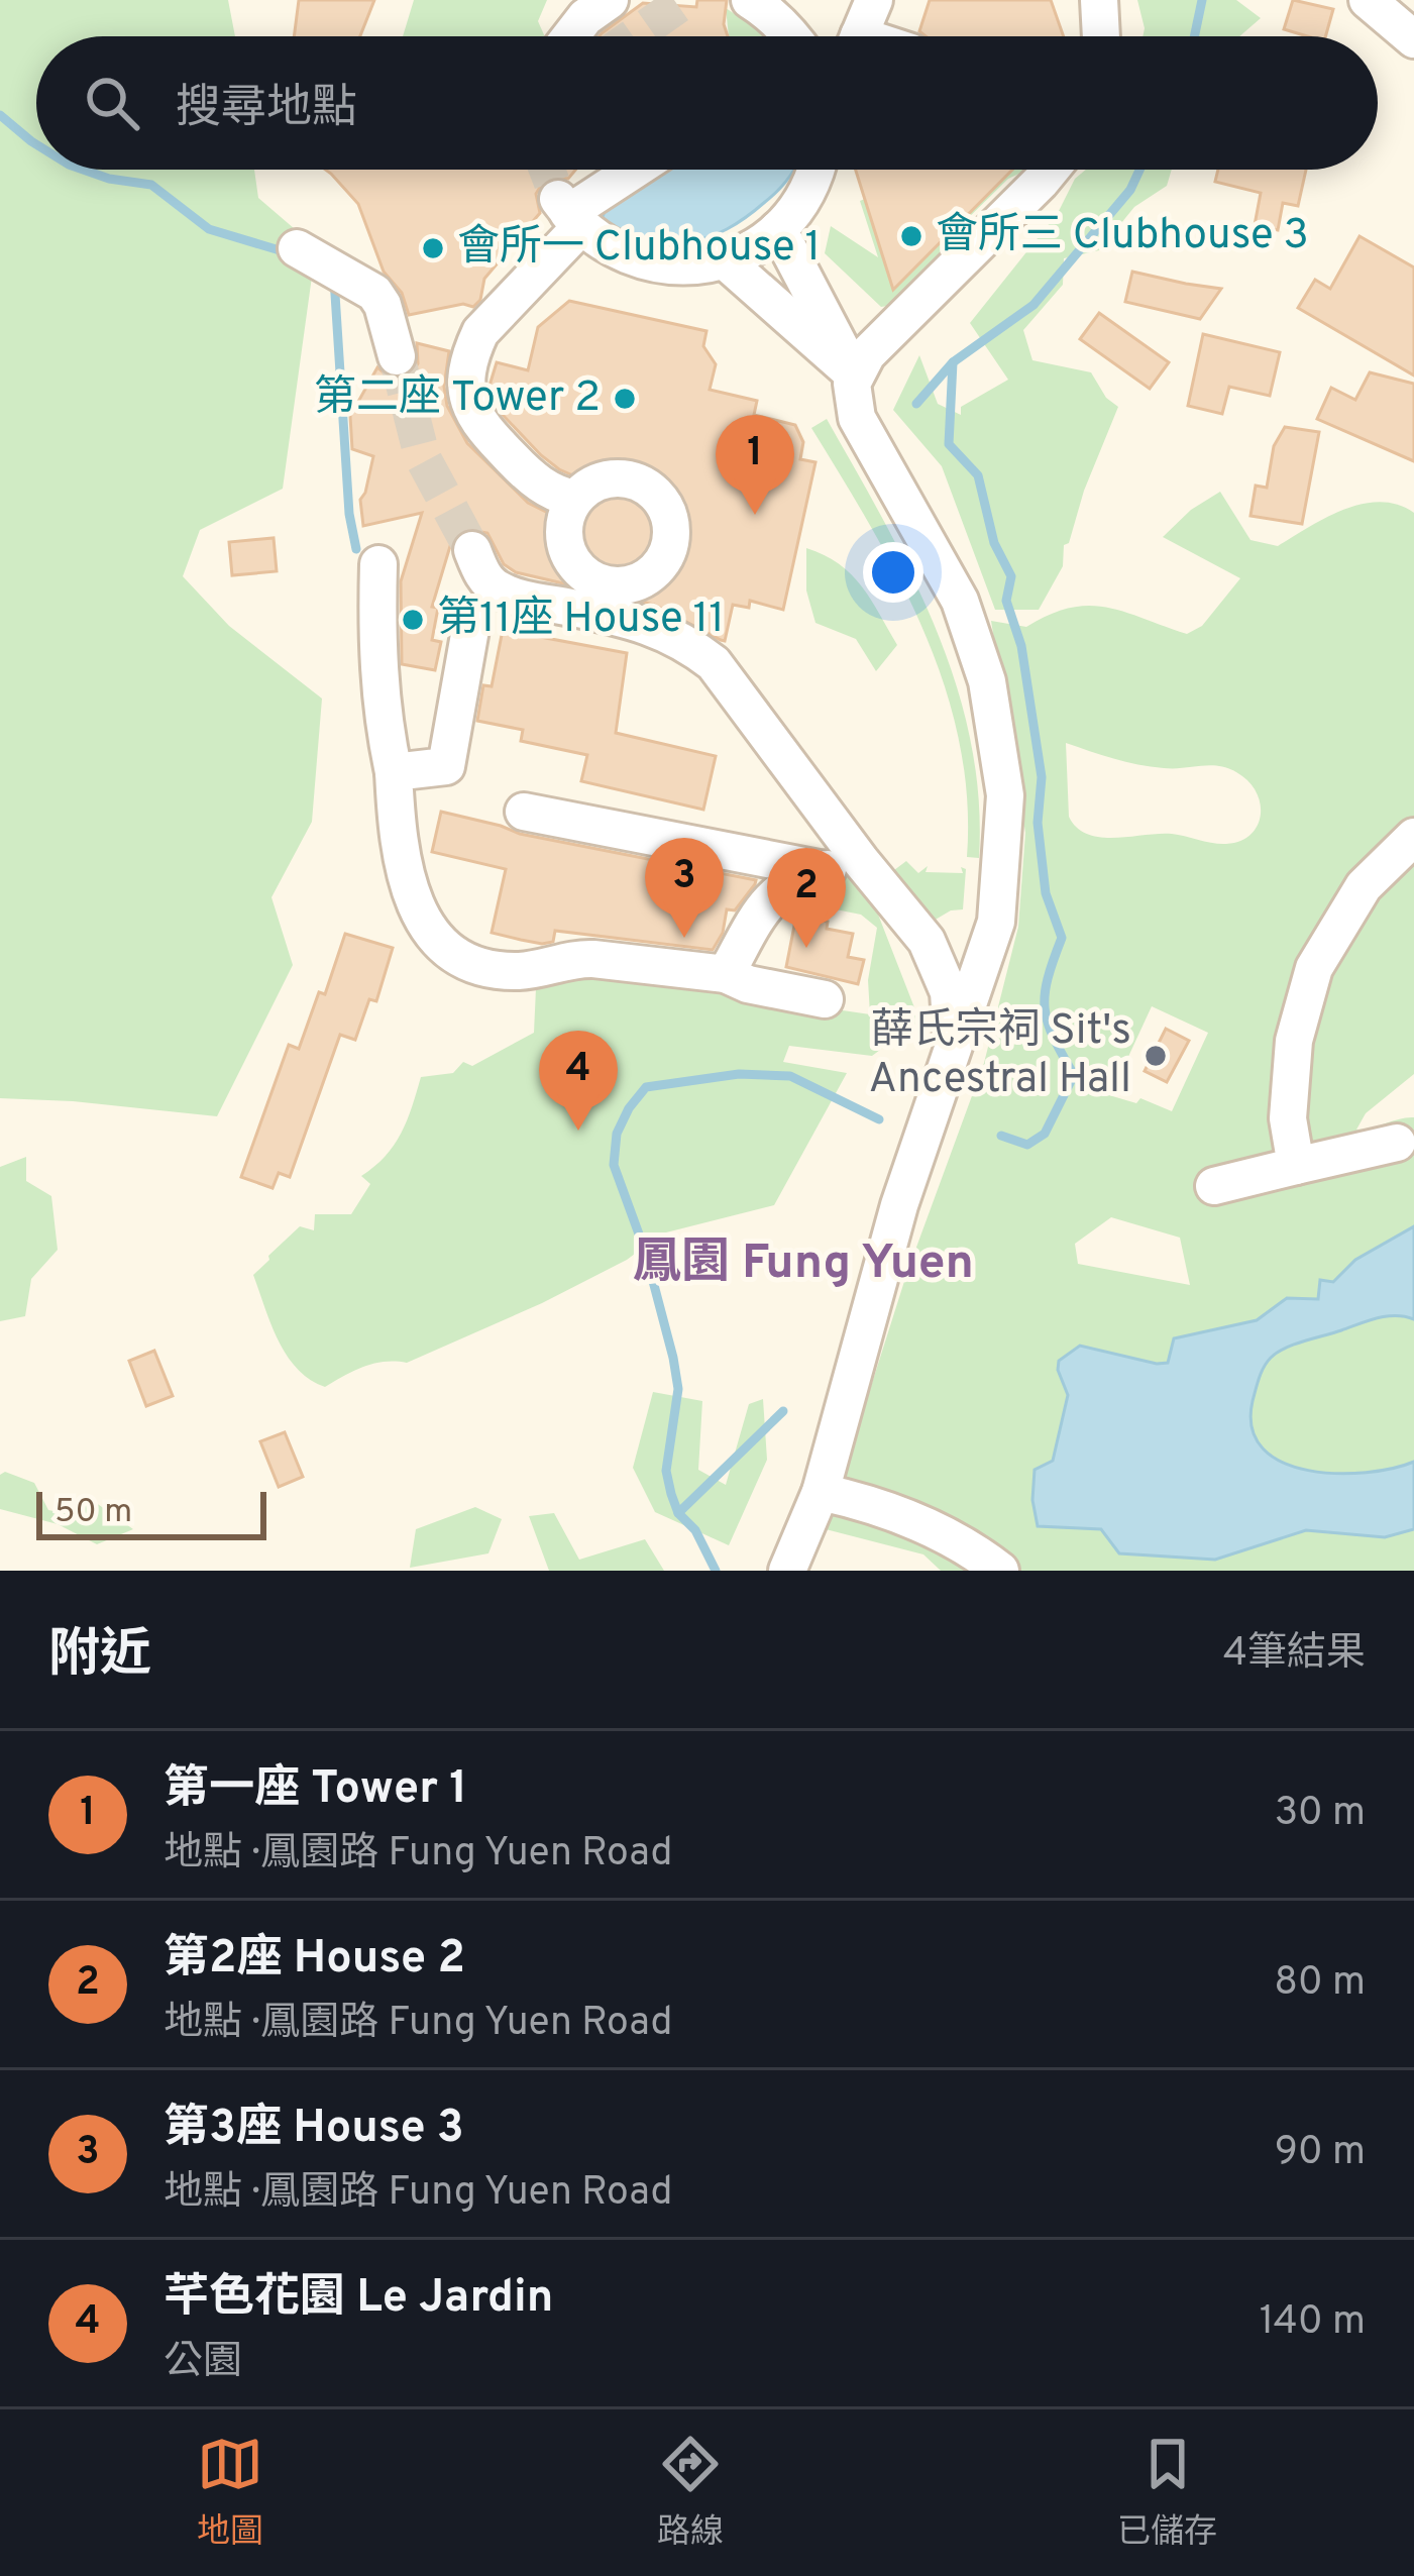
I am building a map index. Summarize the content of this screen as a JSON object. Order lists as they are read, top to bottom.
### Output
{
  "districts": ["鳳園 Fung Yuen"],
  "places": [
    "會所三 Clubhouse 3",
    "會所一 Clubhouse 1",
    "第二座 Tower 2",
    "第11座 House 11",
    "薛氏宗祠 Sit's Ancestral Hall"
  ],
  "scale_bar": "50 m",
  "page": {
    "search": "搜尋地點",
    "pins": [
      "1",
      "3",
      "2",
      "4"
    ],
    "scale": "50 m",
    "heading": ["附近", "4筆結果"],
    "list": [
      {
        "mark": "1",
        "name": "第一座 Tower 1",
        "note": "地點 · 鳳園路 Fung Yuen Road",
        "value": "30 m"
      },
      {
        "mark": "2",
        "name": "第2座 House 2",
        "note": "地點 · 鳳園路 Fung Yuen Road",
        "value": "80 m"
      },
      {
        "mark": "3",
        "name": "第3座 House 3",
        "note": "地點 · 鳳園路 Fung Yuen Road",
        "value": "90 m"
      },
      {
        "mark": "4",
        "name": "芊色花園 Le Jardin",
        "note": "公園",
        "value": "140 m"
      }
    ],
    "nav": ["地圖", "路線", "已儲存"]
  }
}
